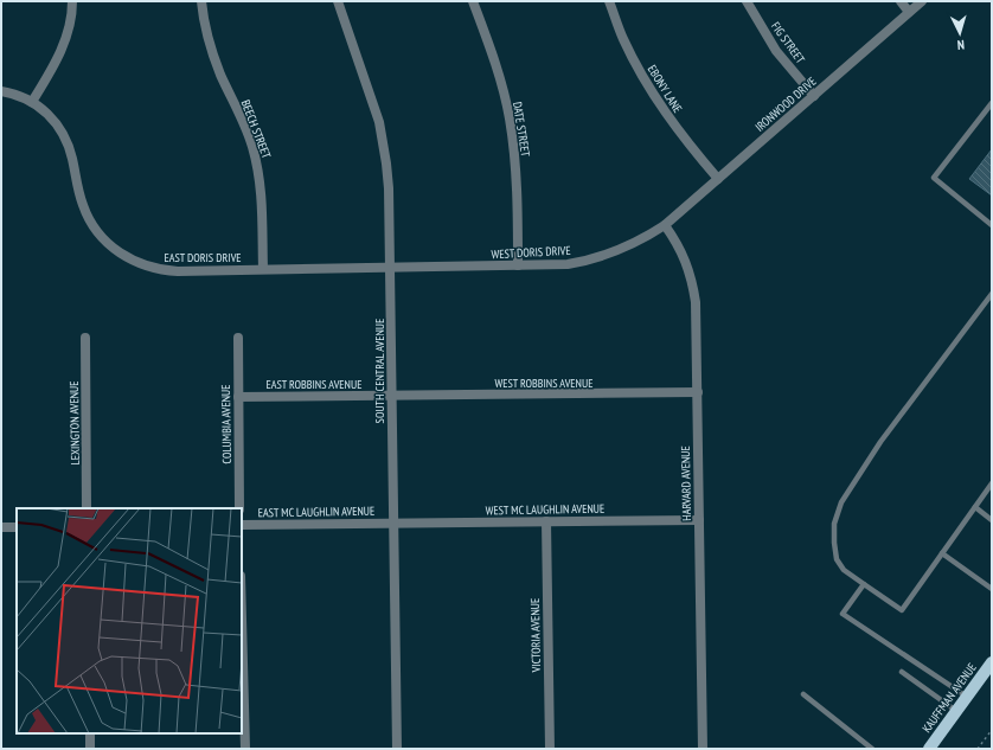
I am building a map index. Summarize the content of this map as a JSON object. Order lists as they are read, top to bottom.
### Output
{
  "streets": {
    "main road": ["KAUFFMAN AVENUE"],
    "street": [
      "FIG STREET",
      "EBONY LANE",
      "IRONWOOD DRIVE",
      "BEECH STREET",
      "DATE STREET",
      "WEST DORIS DRIVE",
      "EAST DORIS DRIVE",
      "SOUTH CENTRAL AVENUE",
      "WEST ROBBINS AVENUE",
      "EAST ROBBINS AVENUE",
      "LEXINGTON AVENUE",
      "COLUMBIA AVENUE",
      "HARVARD AVENUE",
      "WEST MC LAUGHLIN AVENUE",
      "EAST MC LAUGHLIN AVENUE",
      "VICTORIA AVENUE"
    ]
  },
  "crossings": [
    ["FIG STREET", "IRONWOOD DRIVE"],
    ["EBONY LANE", "IRONWOOD DRIVE"],
    ["IRONWOOD DRIVE", "WEST DORIS DRIVE"],
    ["IRONWOOD DRIVE", "HARVARD AVENUE"],
    ["BEECH STREET", "EAST DORIS DRIVE"],
    ["DATE STREET", "WEST DORIS DRIVE"],
    ["WEST DORIS DRIVE", "EAST DORIS DRIVE"],
    ["WEST DORIS DRIVE", "SOUTH CENTRAL AVENUE"],
    ["WEST DORIS DRIVE", "HARVARD AVENUE"],
    ["EAST DORIS DRIVE", "SOUTH CENTRAL AVENUE"],
    ["SOUTH CENTRAL AVENUE", "WEST ROBBINS AVENUE"],
    ["SOUTH CENTRAL AVENUE", "EAST ROBBINS AVENUE"],
    ["SOUTH CENTRAL AVENUE", "WEST MC LAUGHLIN AVENUE"],
    ["SOUTH CENTRAL AVENUE", "EAST MC LAUGHLIN AVENUE"],
    ["WEST ROBBINS AVENUE", "EAST ROBBINS AVENUE"],
    ["WEST ROBBINS AVENUE", "HARVARD AVENUE"],
    ["EAST ROBBINS AVENUE", "COLUMBIA AVENUE"],
    ["HARVARD AVENUE", "WEST MC LAUGHLIN AVENUE"],
    ["WEST MC LAUGHLIN AVENUE", "EAST MC LAUGHLIN AVENUE"],
    ["WEST MC LAUGHLIN AVENUE", "VICTORIA AVENUE"]
  ],
  "north": "bottom"
}
